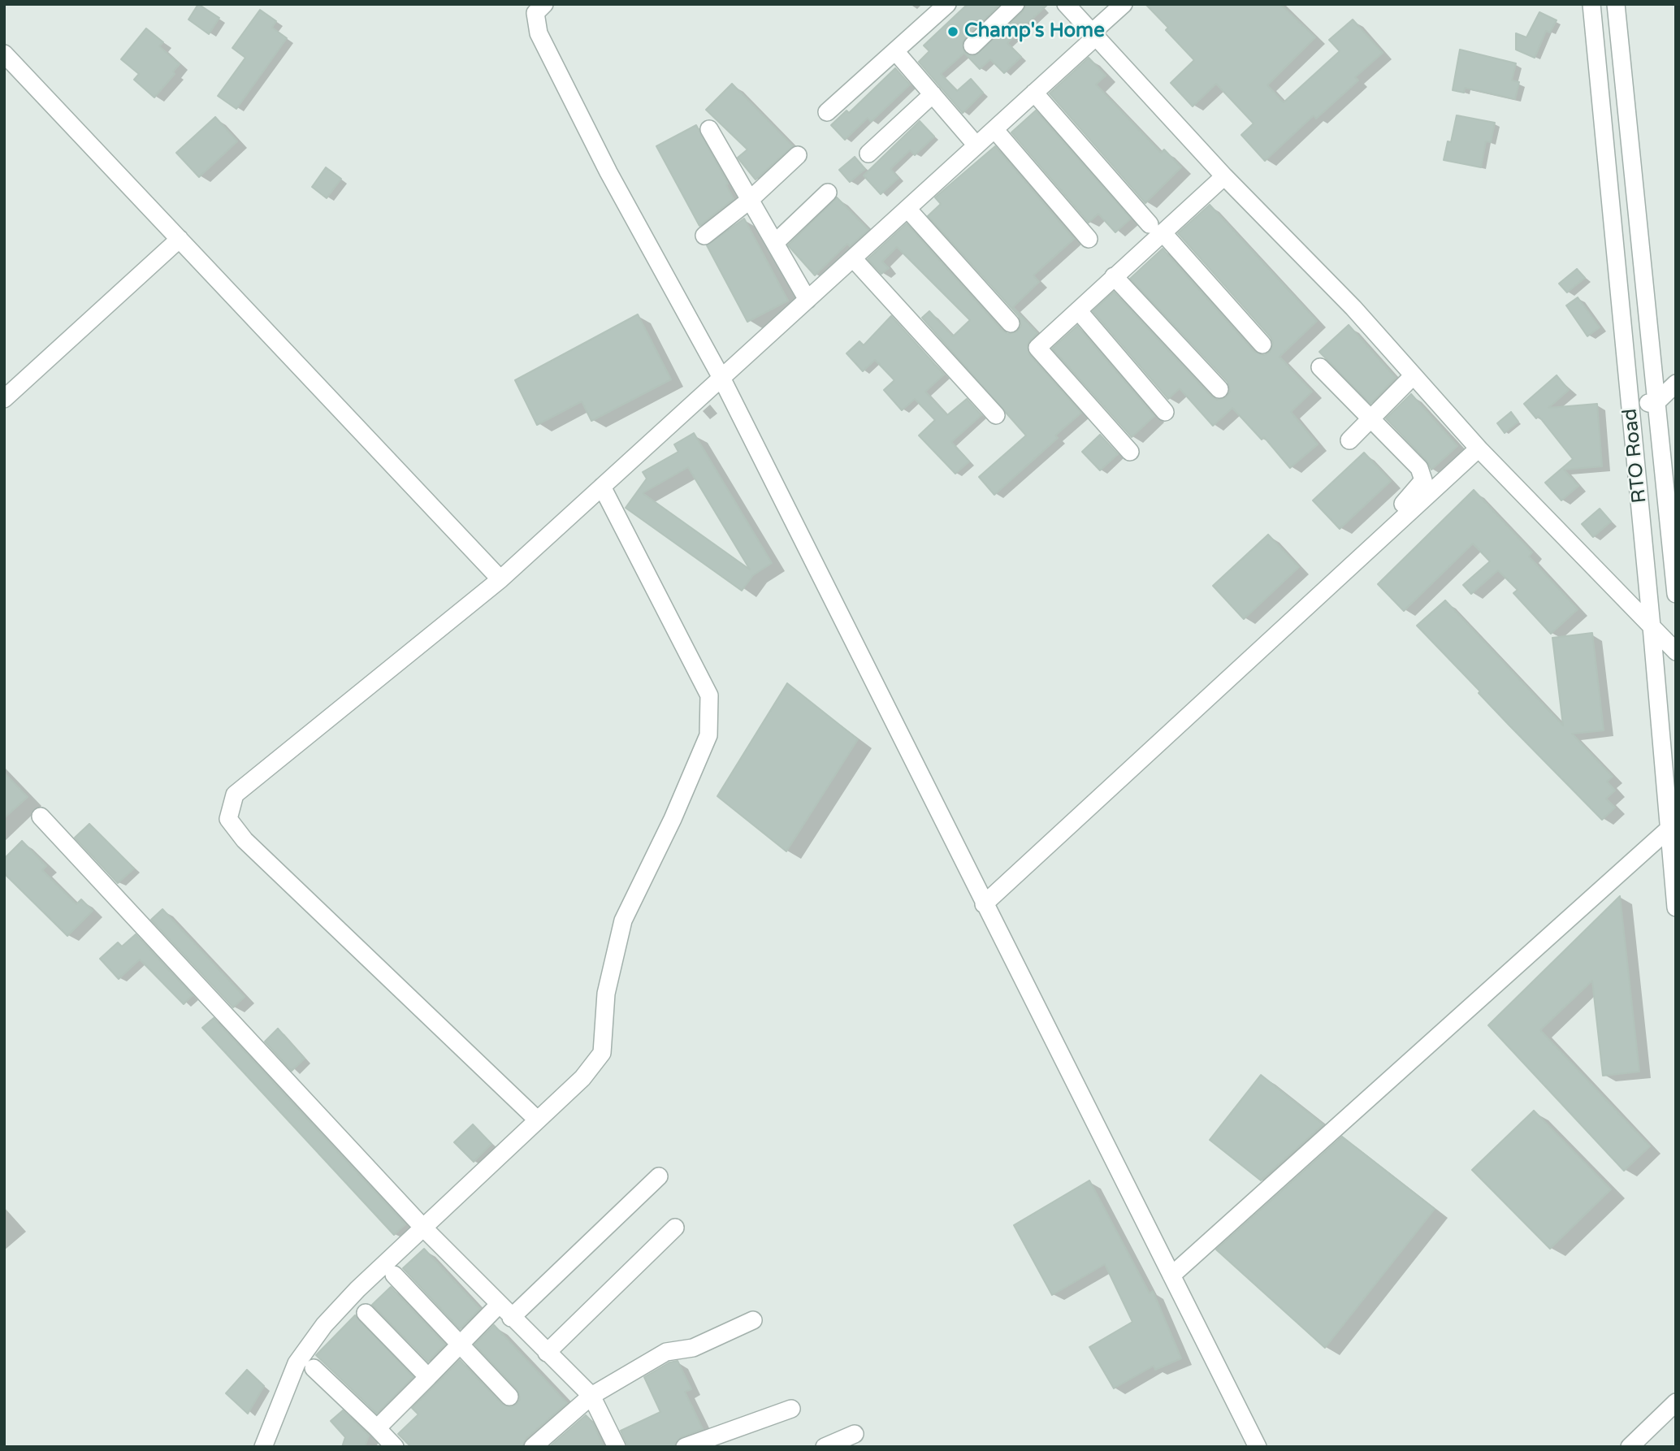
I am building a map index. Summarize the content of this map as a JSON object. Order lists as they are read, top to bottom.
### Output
{
  "streets": {
    "street": ["RTO Road"]
  },
  "places": ["Champ's Home"]
}
